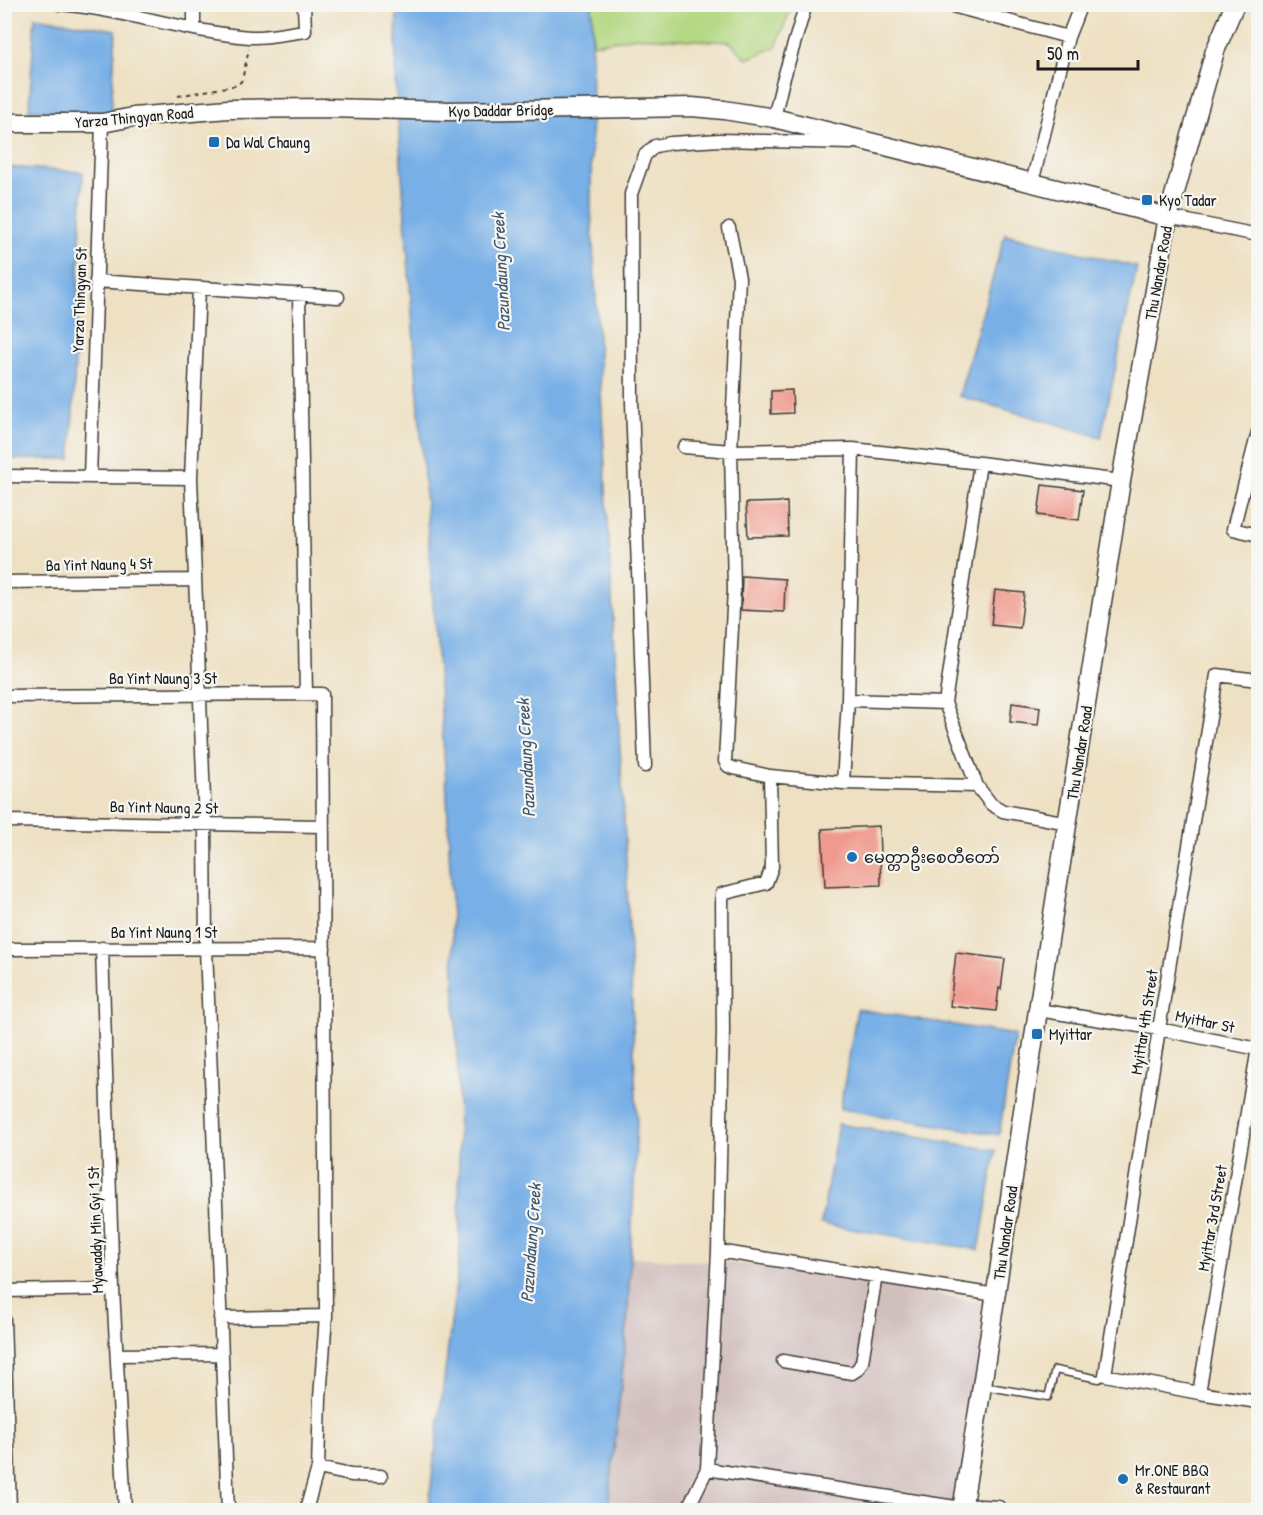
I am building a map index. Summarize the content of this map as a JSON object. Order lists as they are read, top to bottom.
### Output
{
  "streets": {
    "main road": ["Kyo Daddar Bridge", "Yarza Thingyan Road", "Thu Nandar Road"],
    "street": [
      "Yarza Thingyan St",
      "Ba Yint Naung 4 St",
      "Ba Yint Naung 3 St",
      "Ba Yint Naung 2 St",
      "Ba Yint Naung 1 St",
      "Myittar St",
      "Myittar 4th Street",
      "Myittar 3rd Street",
      "Myawaddy Min Gyi 1 St"
    ]
  },
  "crossings": [
    ["Kyo Daddar Bridge", "Yarza Thingyan Road"],
    ["Kyo Daddar Bridge", "Thu Nandar Road"],
    ["Yarza Thingyan Road", "Yarza Thingyan St"],
    ["Thu Nandar Road", "Myittar St"],
    ["Ba Yint Naung 3 St", "Ba Yint Naung 2 St"],
    ["Ba Yint Naung 1 St", "Myawaddy Min Gyi 1 St"],
    ["Myittar St", "Myittar 4th Street"],
    ["Myittar St", "Myittar 3rd Street"]
  ],
  "water": ["Pazundaung Creek"],
  "places": {
    "transit": ["Da Wal Chaung", "Kyo Tadar", "Myittar"],
    "other": ["မေတ္တာဦးစေတီတော်", "Mr.ONE BBQ & Restaurant"]
  },
  "scale_bar": "50 m"
}
